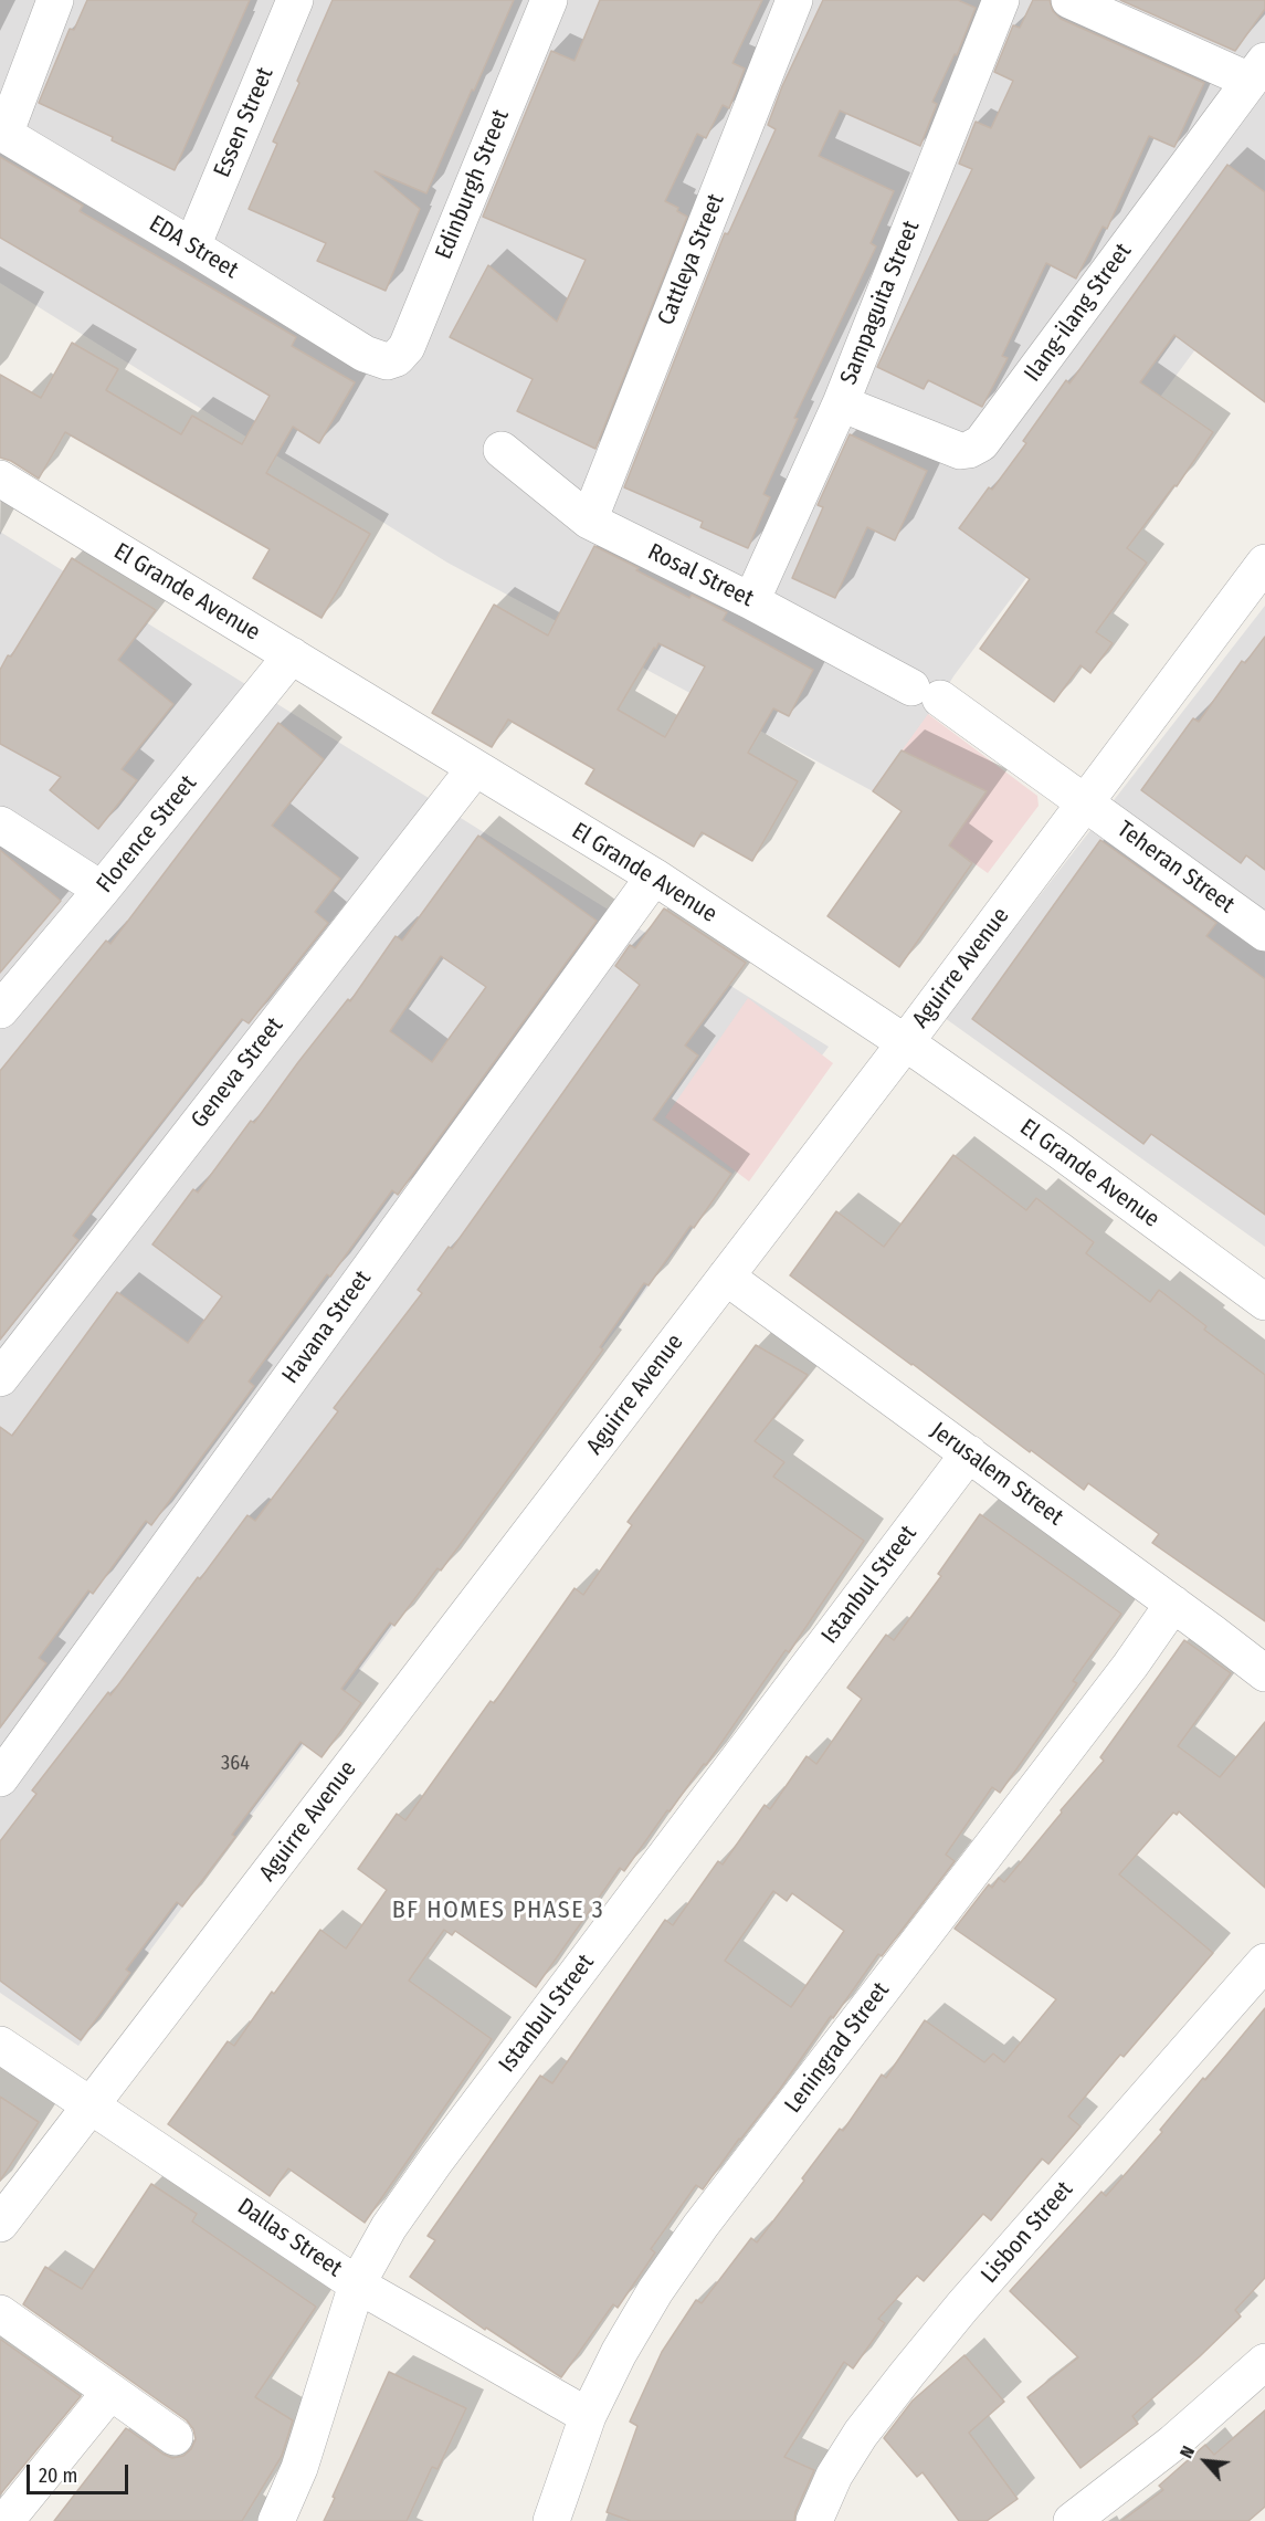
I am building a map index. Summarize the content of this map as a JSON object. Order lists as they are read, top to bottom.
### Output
{
  "streets": {
    "street": [
      "Essen Street",
      "Edinburgh Street",
      "EDA Street",
      "Cattleya Street",
      "Sampaguita Street",
      "Ilang-ilang Street",
      "Rosal Street",
      "El Grande Avenue",
      "Florence Street",
      "Teheran Street",
      "Aguirre Avenue",
      "Geneva Street",
      "Havana Street",
      "Jerusalem Street",
      "Istanbul Street",
      "Leningrad Street",
      "Lisbon Street",
      "Dallas Street"
    ]
  },
  "crossings": [
    ["Essen Street", "EDA Street"],
    ["Edinburgh Street", "EDA Street"],
    ["Cattleya Street", "Rosal Street"],
    ["Sampaguita Street", "Ilang-ilang Street"],
    ["Sampaguita Street", "Rosal Street"],
    ["Rosal Street", "Teheran Street"],
    ["Rosal Street", "Aguirre Avenue"],
    ["El Grande Avenue", "Florence Street"],
    ["El Grande Avenue", "Aguirre Avenue"],
    ["El Grande Avenue", "Geneva Street"],
    ["El Grande Avenue", "Havana Street"],
    ["Teheran Street", "Aguirre Avenue"],
    ["Aguirre Avenue", "Jerusalem Street"],
    ["Aguirre Avenue", "Dallas Street"],
    ["Jerusalem Street", "Istanbul Street"],
    ["Jerusalem Street", "Leningrad Street"],
    ["Istanbul Street", "Dallas Street"],
    ["Leningrad Street", "Dallas Street"]
  ],
  "districts": ["BF HOMES PHASE 3"],
  "house_numbers": ["364"],
  "scale_bar": "20 m",
  "north": "top left"
}
